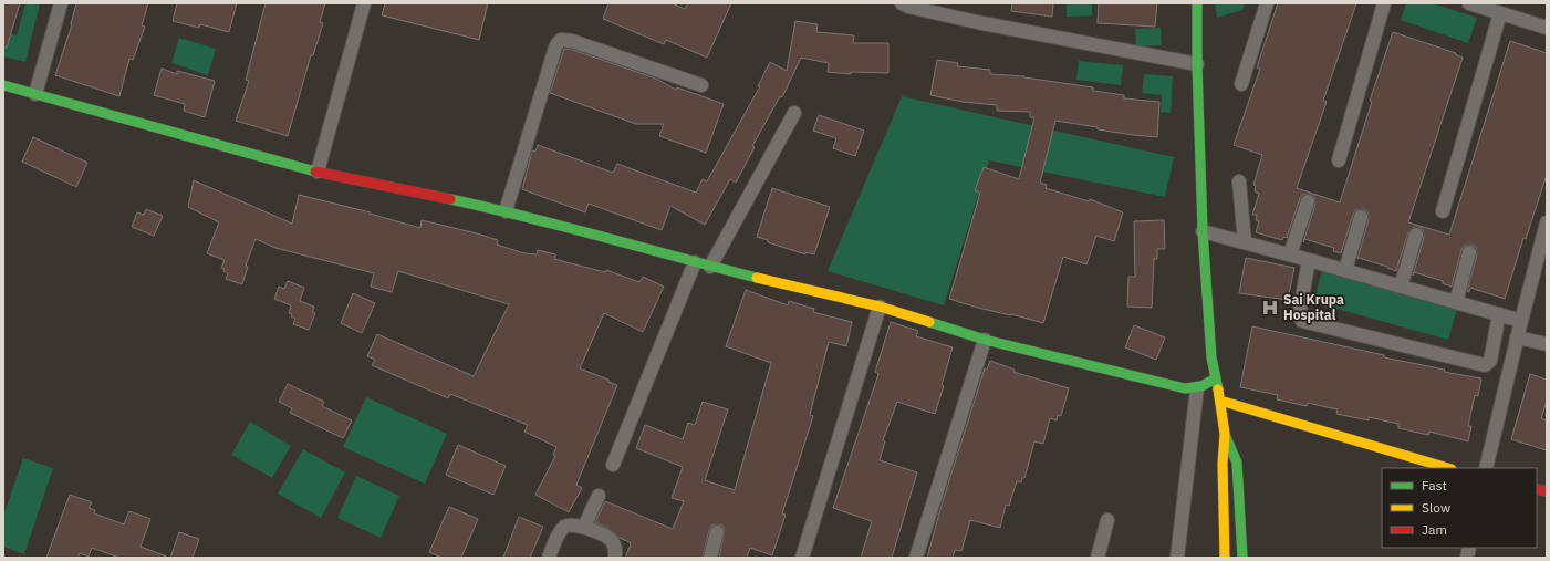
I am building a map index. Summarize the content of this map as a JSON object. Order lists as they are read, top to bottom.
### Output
{
  "places": {
    "hospital": ["Sai Krupa Hospital"]
  },
  "legend": ["Fast", "Slow", "Jam"]
}
